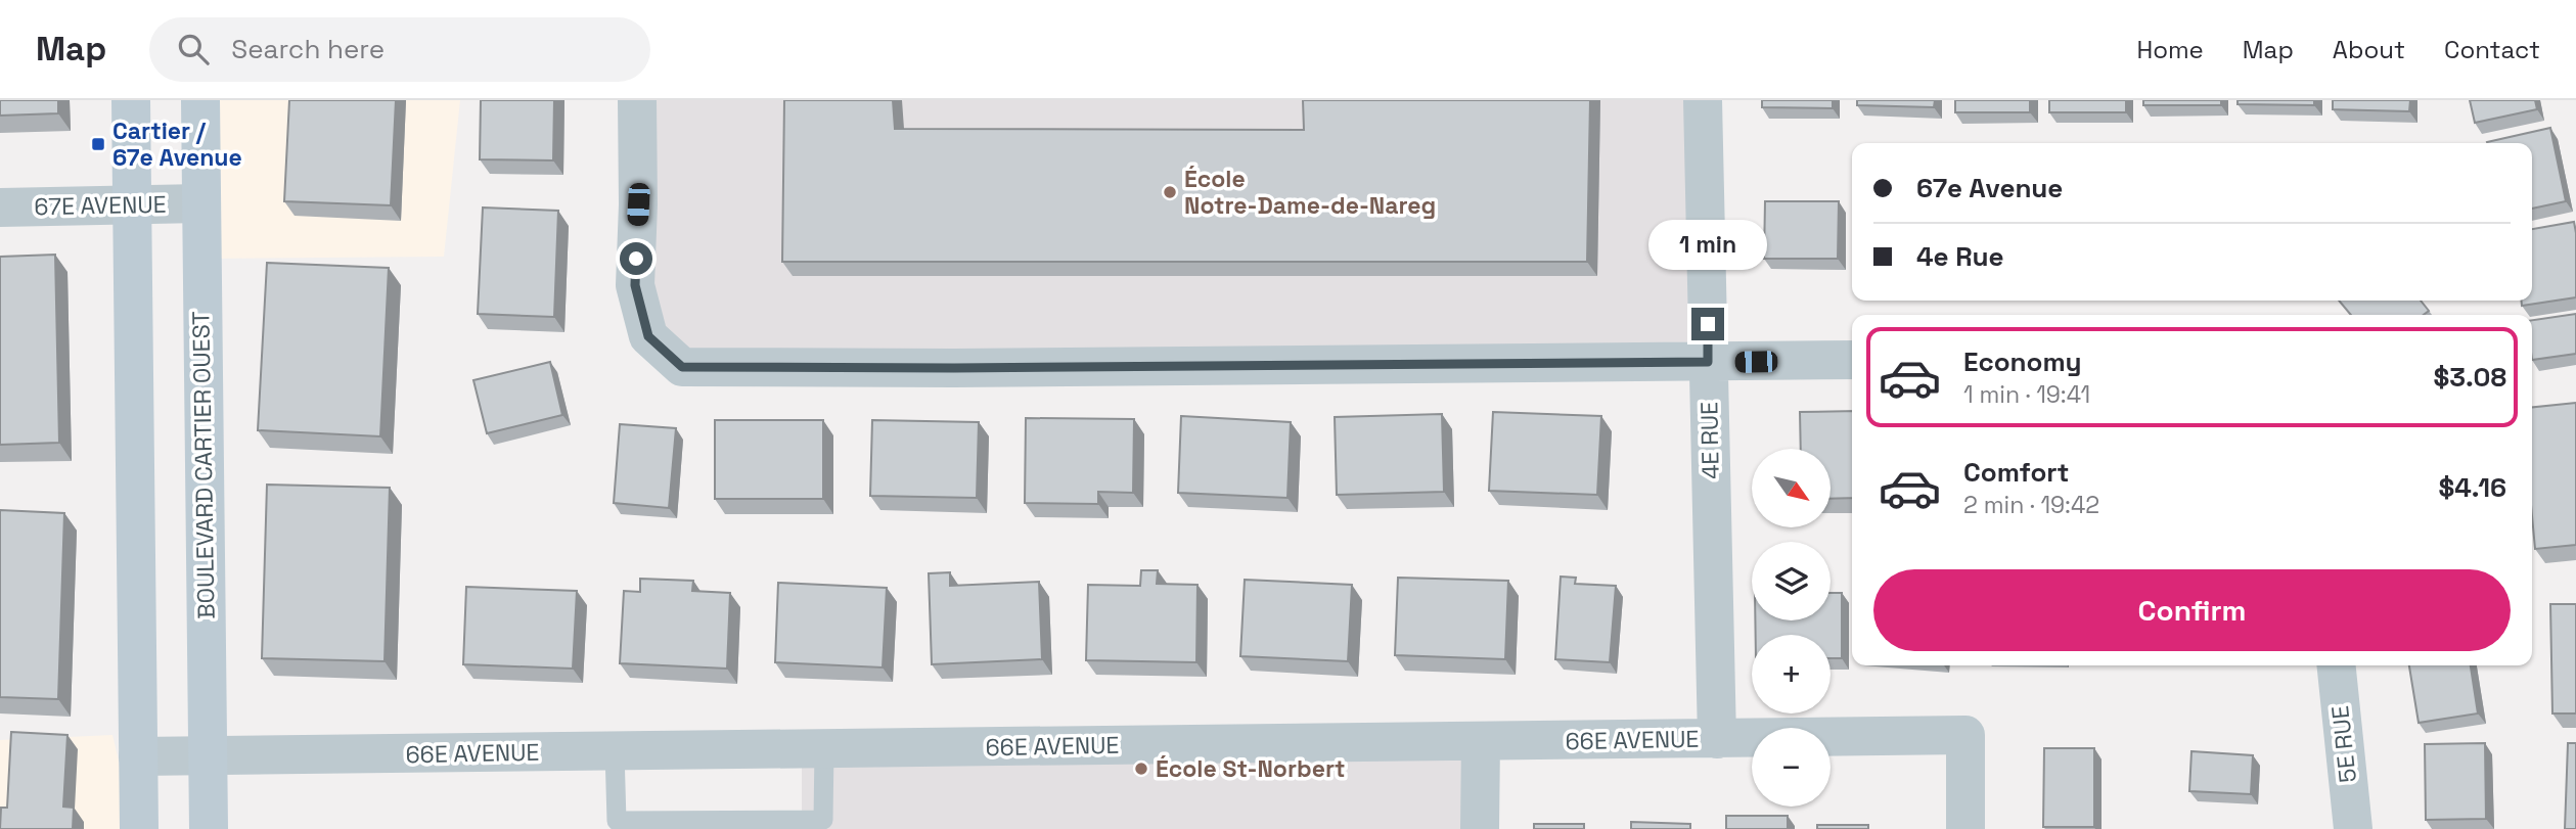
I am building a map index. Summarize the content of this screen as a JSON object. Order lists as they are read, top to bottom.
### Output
{
  "streets": {
    "street": [
      "67E AVENUE",
      "4E RUE",
      "BOULEVARD CARTIER OUEST",
      "66E AVENUE",
      "5E RUE"
    ]
  },
  "crossings": [
    ["67E AVENUE", "BOULEVARD CARTIER OUEST"],
    ["4E RUE", "66E AVENUE"],
    ["BOULEVARD CARTIER OUEST", "66E AVENUE"]
  ],
  "places": {
    "transit": ["Cartier / 67e Avenue"],
    "other": ["École Notre-Dame-de-Nareg", "École St-Norbert"]
  },
  "north": "bottom right",
  "page": {
    "header": "Map",
    "search": "Search here",
    "nav": [
      "Home",
      "Map",
      "About",
      "Contact"
    ],
    "banner": ["67e Avenue", "4e Rue"],
    "bubble": "1 min",
    "list": [
      {
        "name": "Economy",
        "note": "1 min · 19:41",
        "value": "$3.08"
      },
      {
        "name": "Comfort",
        "note": "2 min · 19:42",
        "value": "$4.16"
      }
    ],
    "map_buttons": ["+", "−"],
    "buttons": "Confirm"
  }
}
